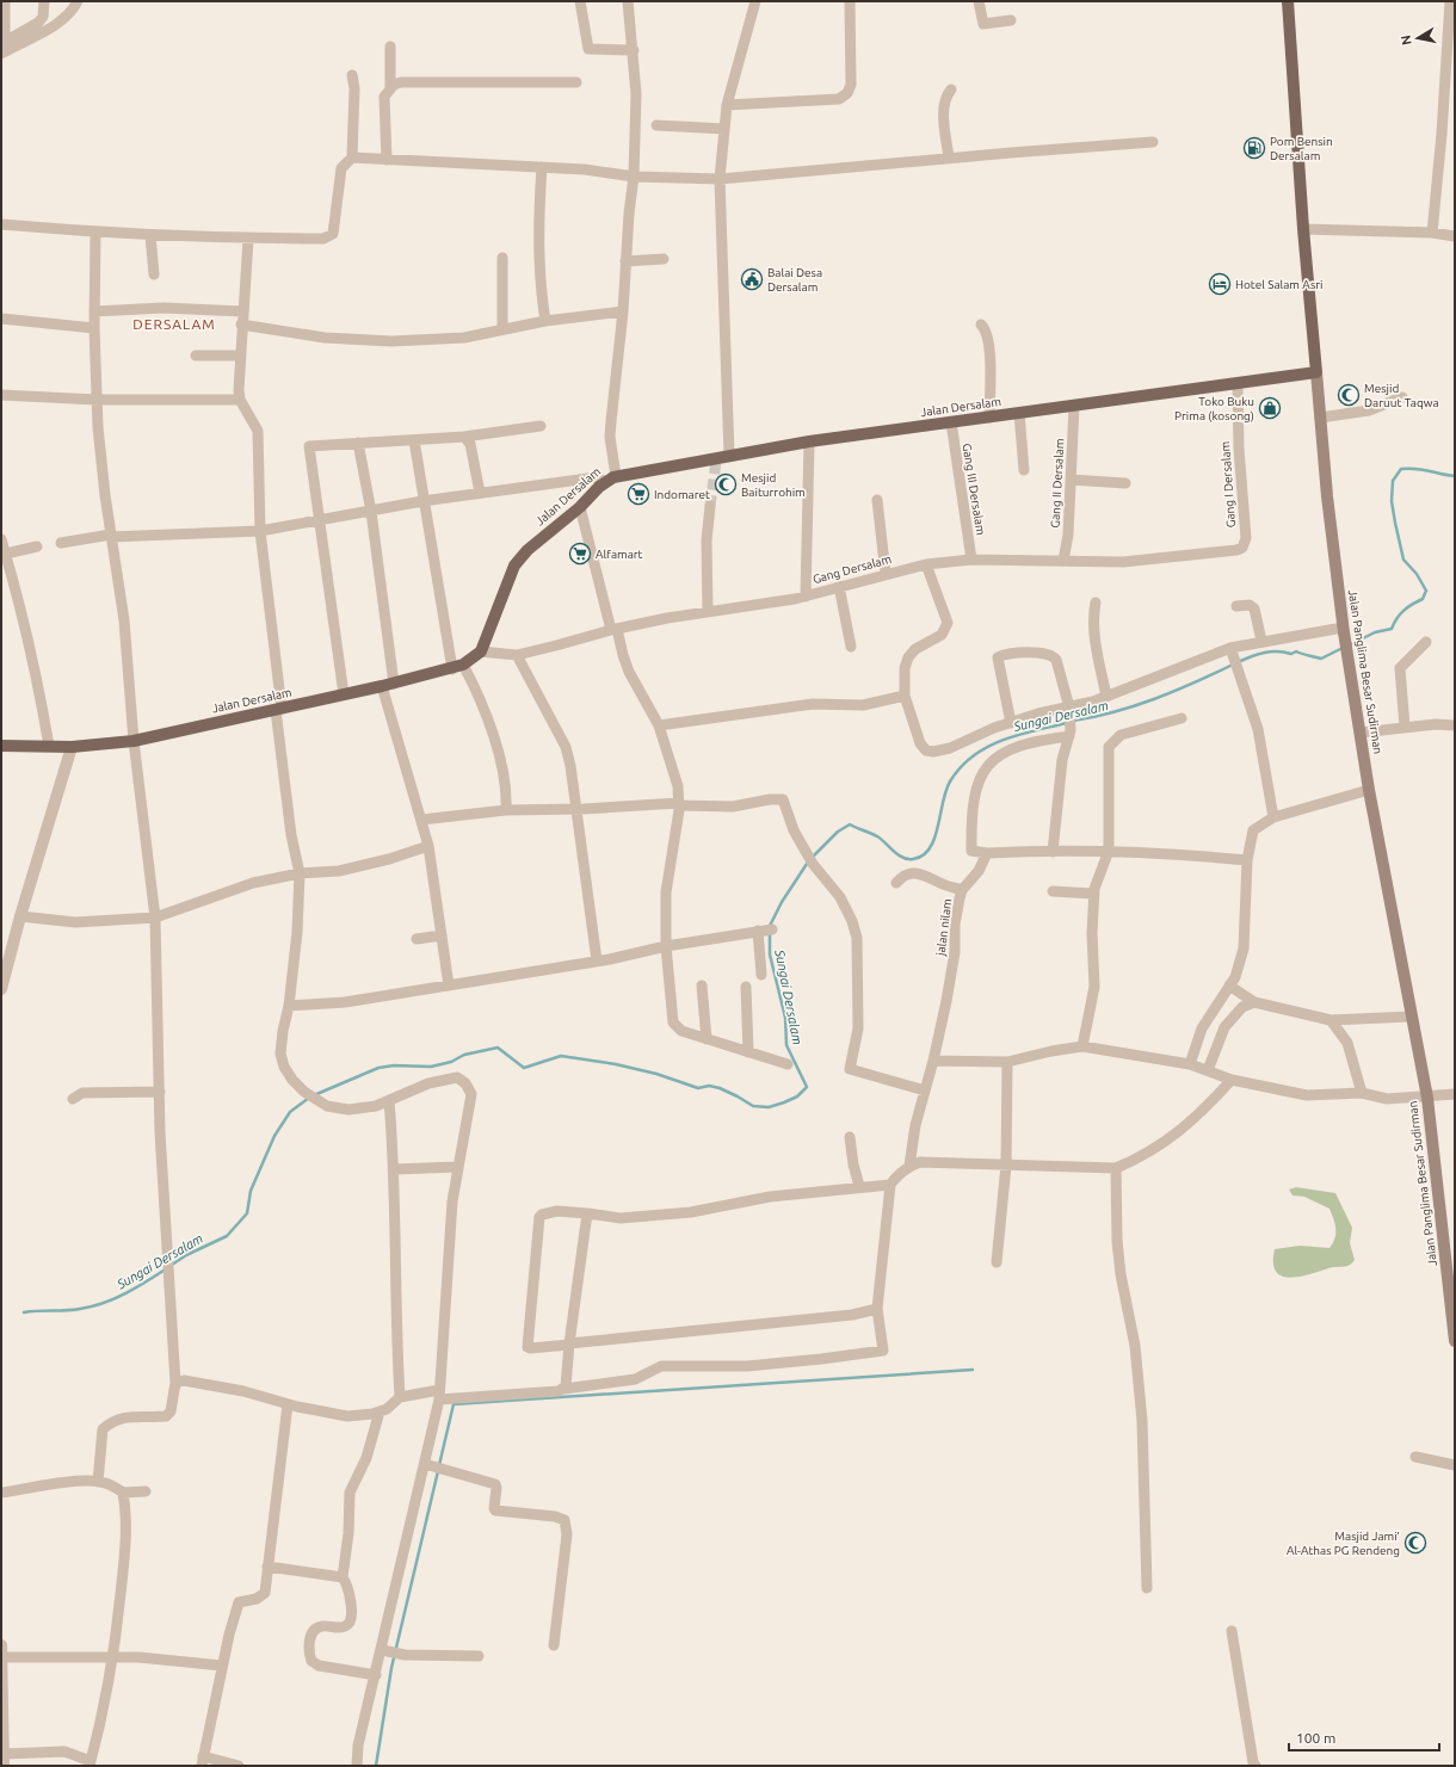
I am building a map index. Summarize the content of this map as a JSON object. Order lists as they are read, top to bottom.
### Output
{
  "streets": {
    "main road": ["Jalan Dersalam", "Jalan Panglima Besar Sudirman"],
    "street": [
      "Gang II Dersalam",
      "Gang I Dersalam",
      "Gang III Dersalam",
      "Gang Dersalam",
      "jalan nilam"
    ]
  },
  "crossings": [
    ["Jalan Dersalam", "Gang II Dersalam"],
    ["Jalan Dersalam", "Gang I Dersalam"],
    ["Jalan Dersalam", "Gang III Dersalam"],
    ["Jalan Dersalam", "Gang Dersalam"],
    ["Jalan Dersalam", "Jalan Panglima Besar Sudirman"],
    ["Gang II Dersalam", "Gang Dersalam"],
    ["Gang I Dersalam", "Gang Dersalam"],
    ["Gang III Dersalam", "Gang Dersalam"]
  ],
  "districts": ["DERSALAM"],
  "water": ["Sungai Dersalam"],
  "places": {
    "fuel station": ["Pom Bensin Dersalam"],
    "public building": ["Balai Desa Dersalam"],
    "hotel": ["Hotel Salam Asri"],
    "mosque": ["Mesjid Daruut Taqwa", "Mesjid Baiturrohim", "Masjid Jami' Al-Athas PG Rendeng"],
    "shop": ["Toko Buku Prima (kosong)"],
    "supermarket": ["Indomaret", "Alfamart"]
  },
  "scale_bar": "100 m",
  "north": "left"
}
